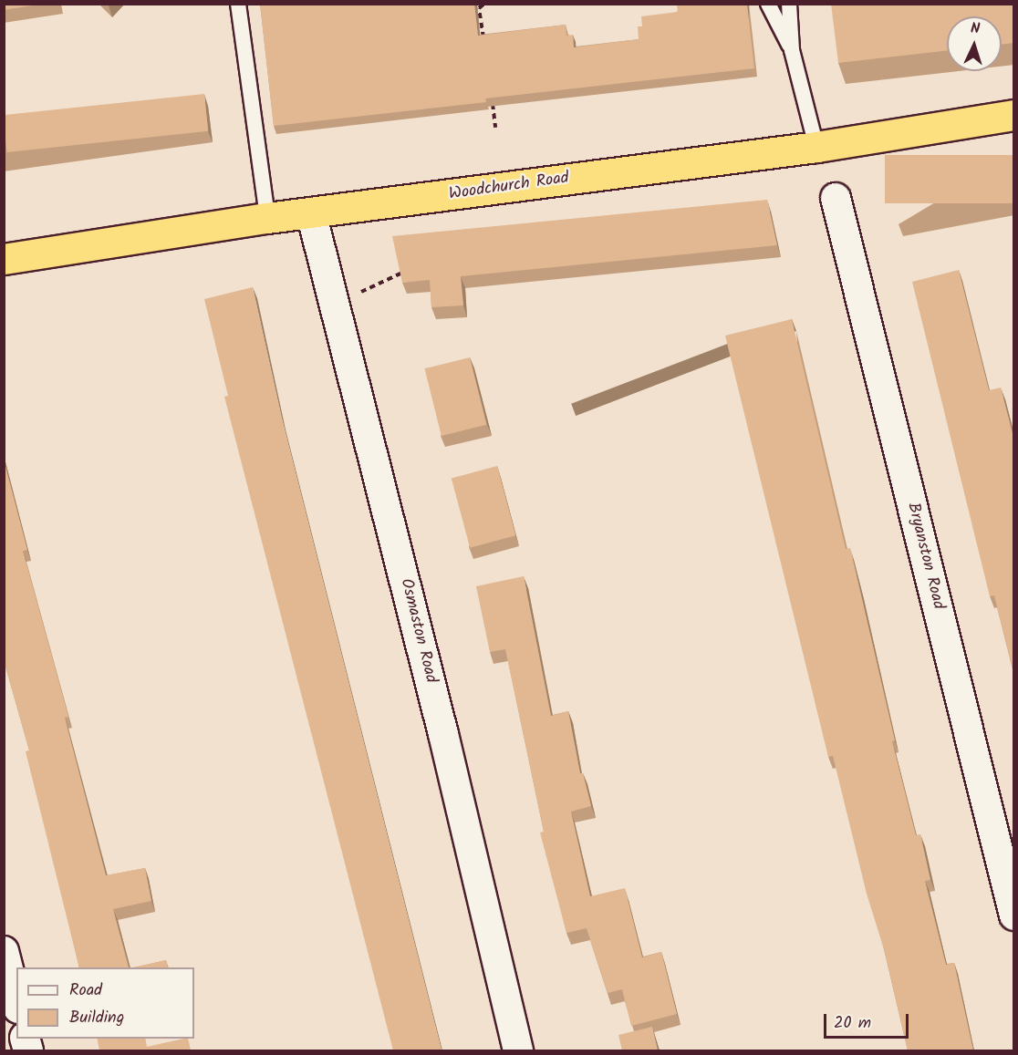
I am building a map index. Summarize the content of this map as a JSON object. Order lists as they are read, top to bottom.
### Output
{
  "streets": {
    "highway": ["Woodchurch Road"],
    "street": ["Bryanston Road", "Osmaston Road"]
  },
  "crossings": [
    ["Woodchurch Road", "Osmaston Road"]
  ],
  "legend": ["Road", "Building"],
  "scale_bar": "20 m",
  "north": "top"
}
